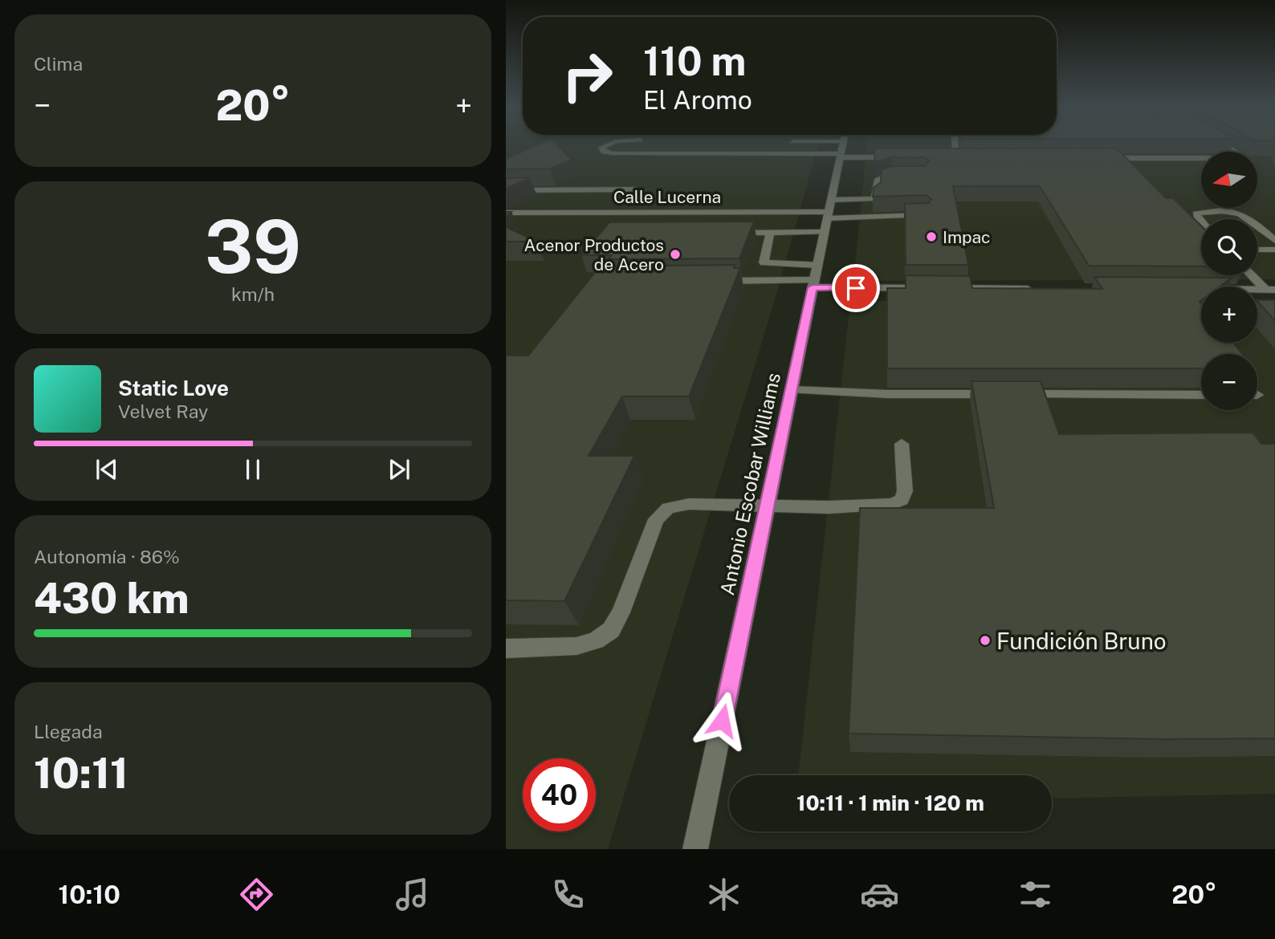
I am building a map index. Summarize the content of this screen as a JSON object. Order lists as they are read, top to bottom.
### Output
{
  "streets": {
    "street": ["Calle Lucerna", "Antonio Escobar Williams"]
  },
  "crossings": [
    ["Calle Lucerna", "Antonio Escobar Williams"]
  ],
  "places": ["Impac", "Acenor Productos de Acero", "Fundición Bruno"],
  "north": "left",
  "page": {
    "tile": [
      "Clima",
      ["39", "km/h"],
      ["Autonomía · 86%", "430 km"],
      ["Llegada", "10:11"]
    ],
    "turn": ["110 m", "El Aromo"],
    "heat": ["−", "20°", "+"],
    "map_buttons": ["+", "−"],
    "song": ["Static Love", "Velvet Ray"],
    "limit": "40",
    "trip": "10:11 · 1 min · 120 m",
    "tabs": ["10:10", "20°"]
  }
}
